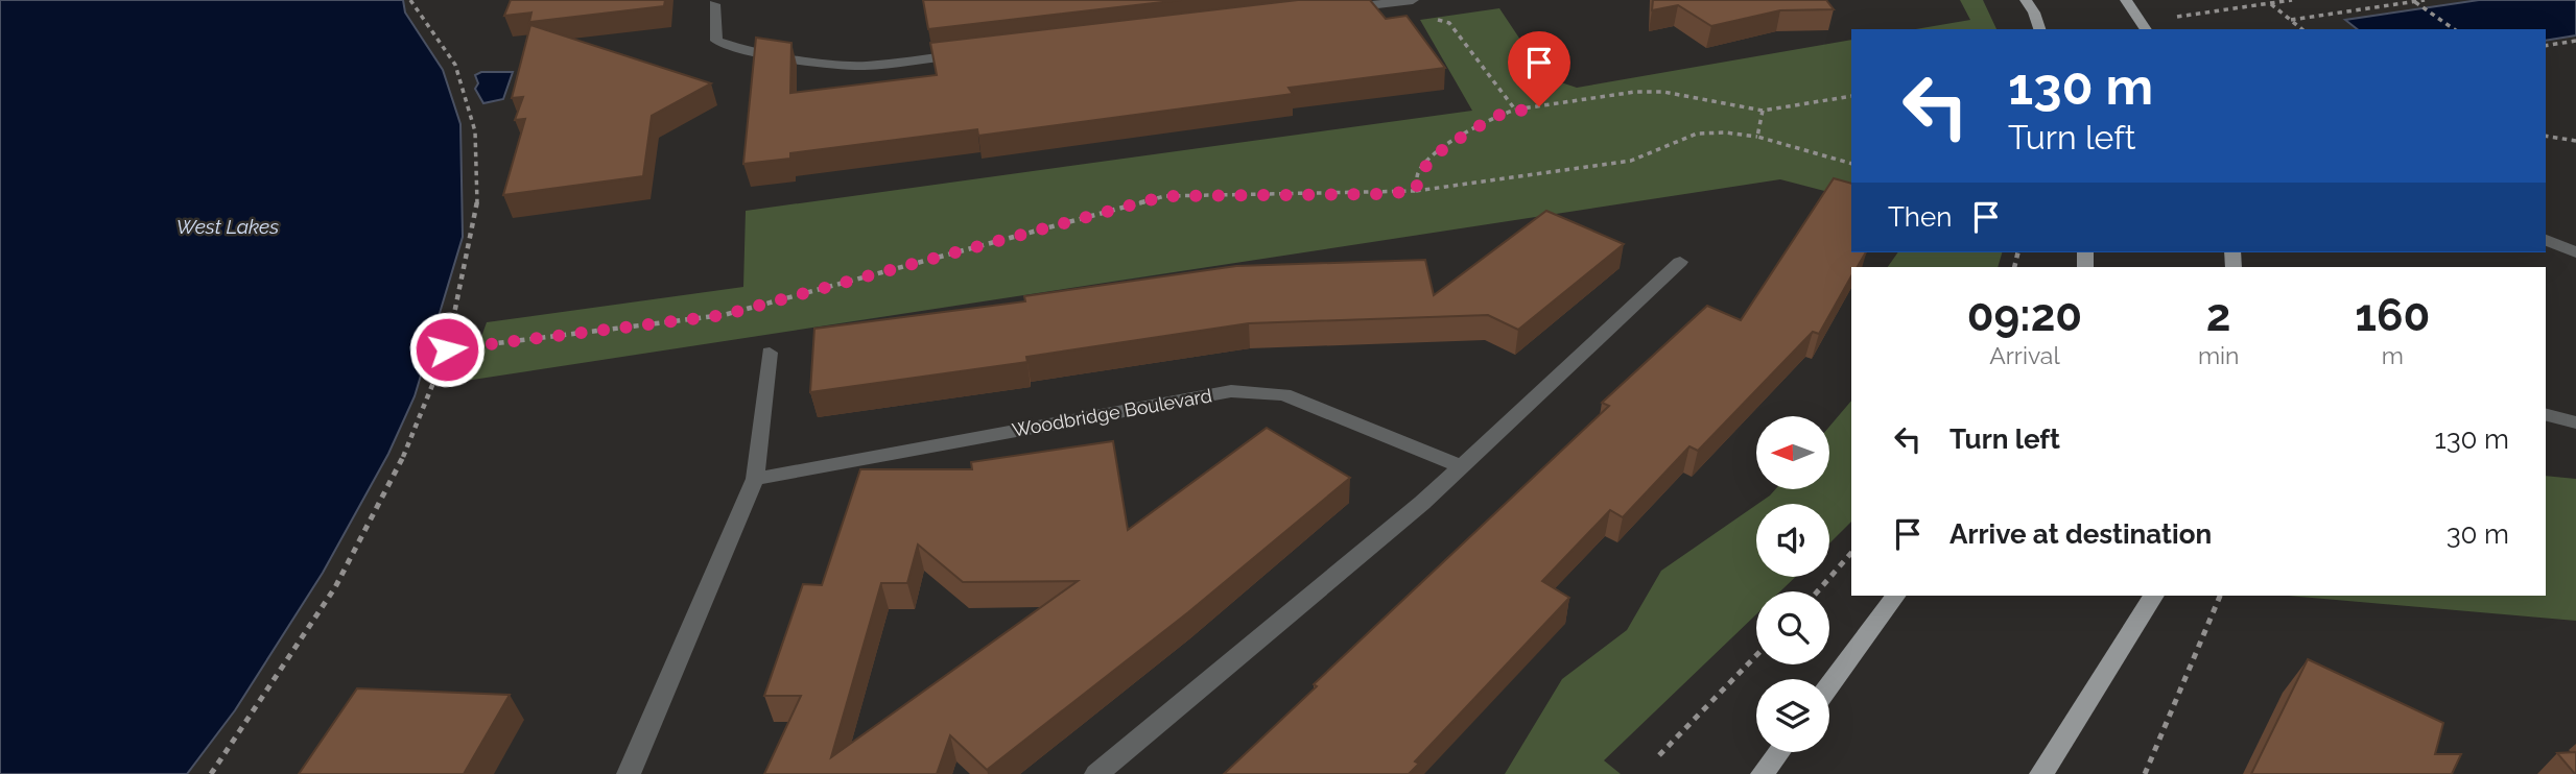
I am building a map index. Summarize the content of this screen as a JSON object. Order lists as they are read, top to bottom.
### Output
{
  "streets": {
    "street": ["Woodbridge Boulevard"]
  },
  "water": ["West Lakes"],
  "north": "left",
  "page": {
    "turn": ["130 m", "Turn left"],
    "then": "Then",
    "eta": [
      "09:20",
      "Arrival",
      "2",
      "min",
      "160",
      "m"
    ],
    "list": [
      {
        "name": "Turn left",
        "value": "130 m"
      },
      {
        "name": "Arrive at destination",
        "value": "30 m"
      }
    ]
  }
}
